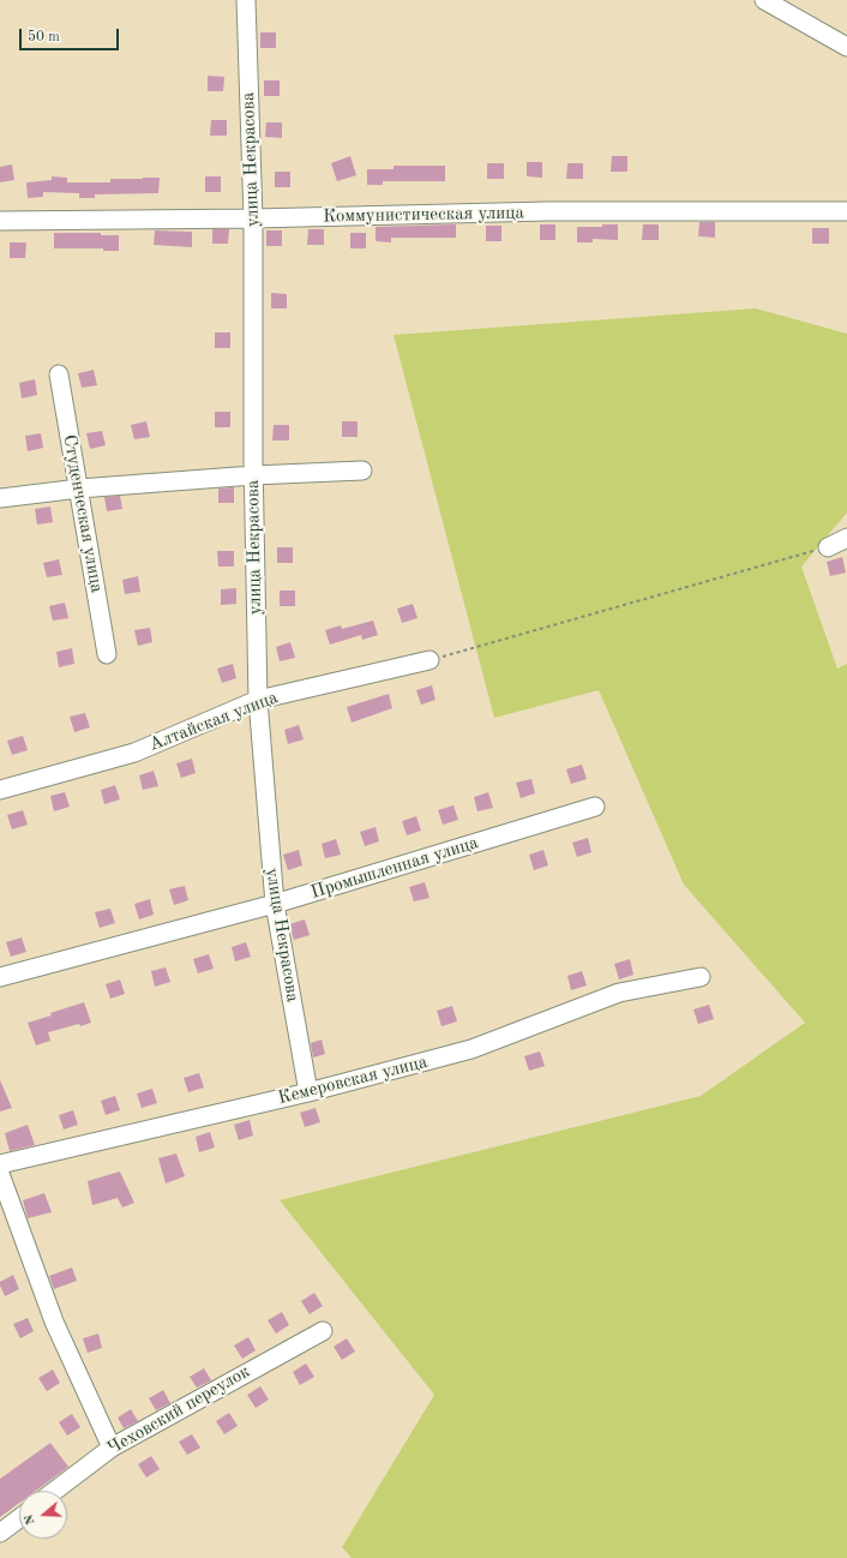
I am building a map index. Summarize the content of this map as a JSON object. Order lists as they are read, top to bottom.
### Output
{
  "streets": {
    "street": [
      "улица Некрасова",
      "Коммунистическая улица",
      "Студенческая улица",
      "Алтайская улица",
      "Промышленная улица",
      "Кемеровская улица",
      "Чеховский переулок"
    ]
  },
  "crossings": [
    ["улица Некрасова", "Коммунистическая улица"],
    ["улица Некрасова", "Алтайская улица"],
    ["улица Некрасова", "Промышленная улица"],
    ["улица Некрасова", "Кемеровская улица"]
  ],
  "scale_bar": "50 m",
  "north": "left"
}
